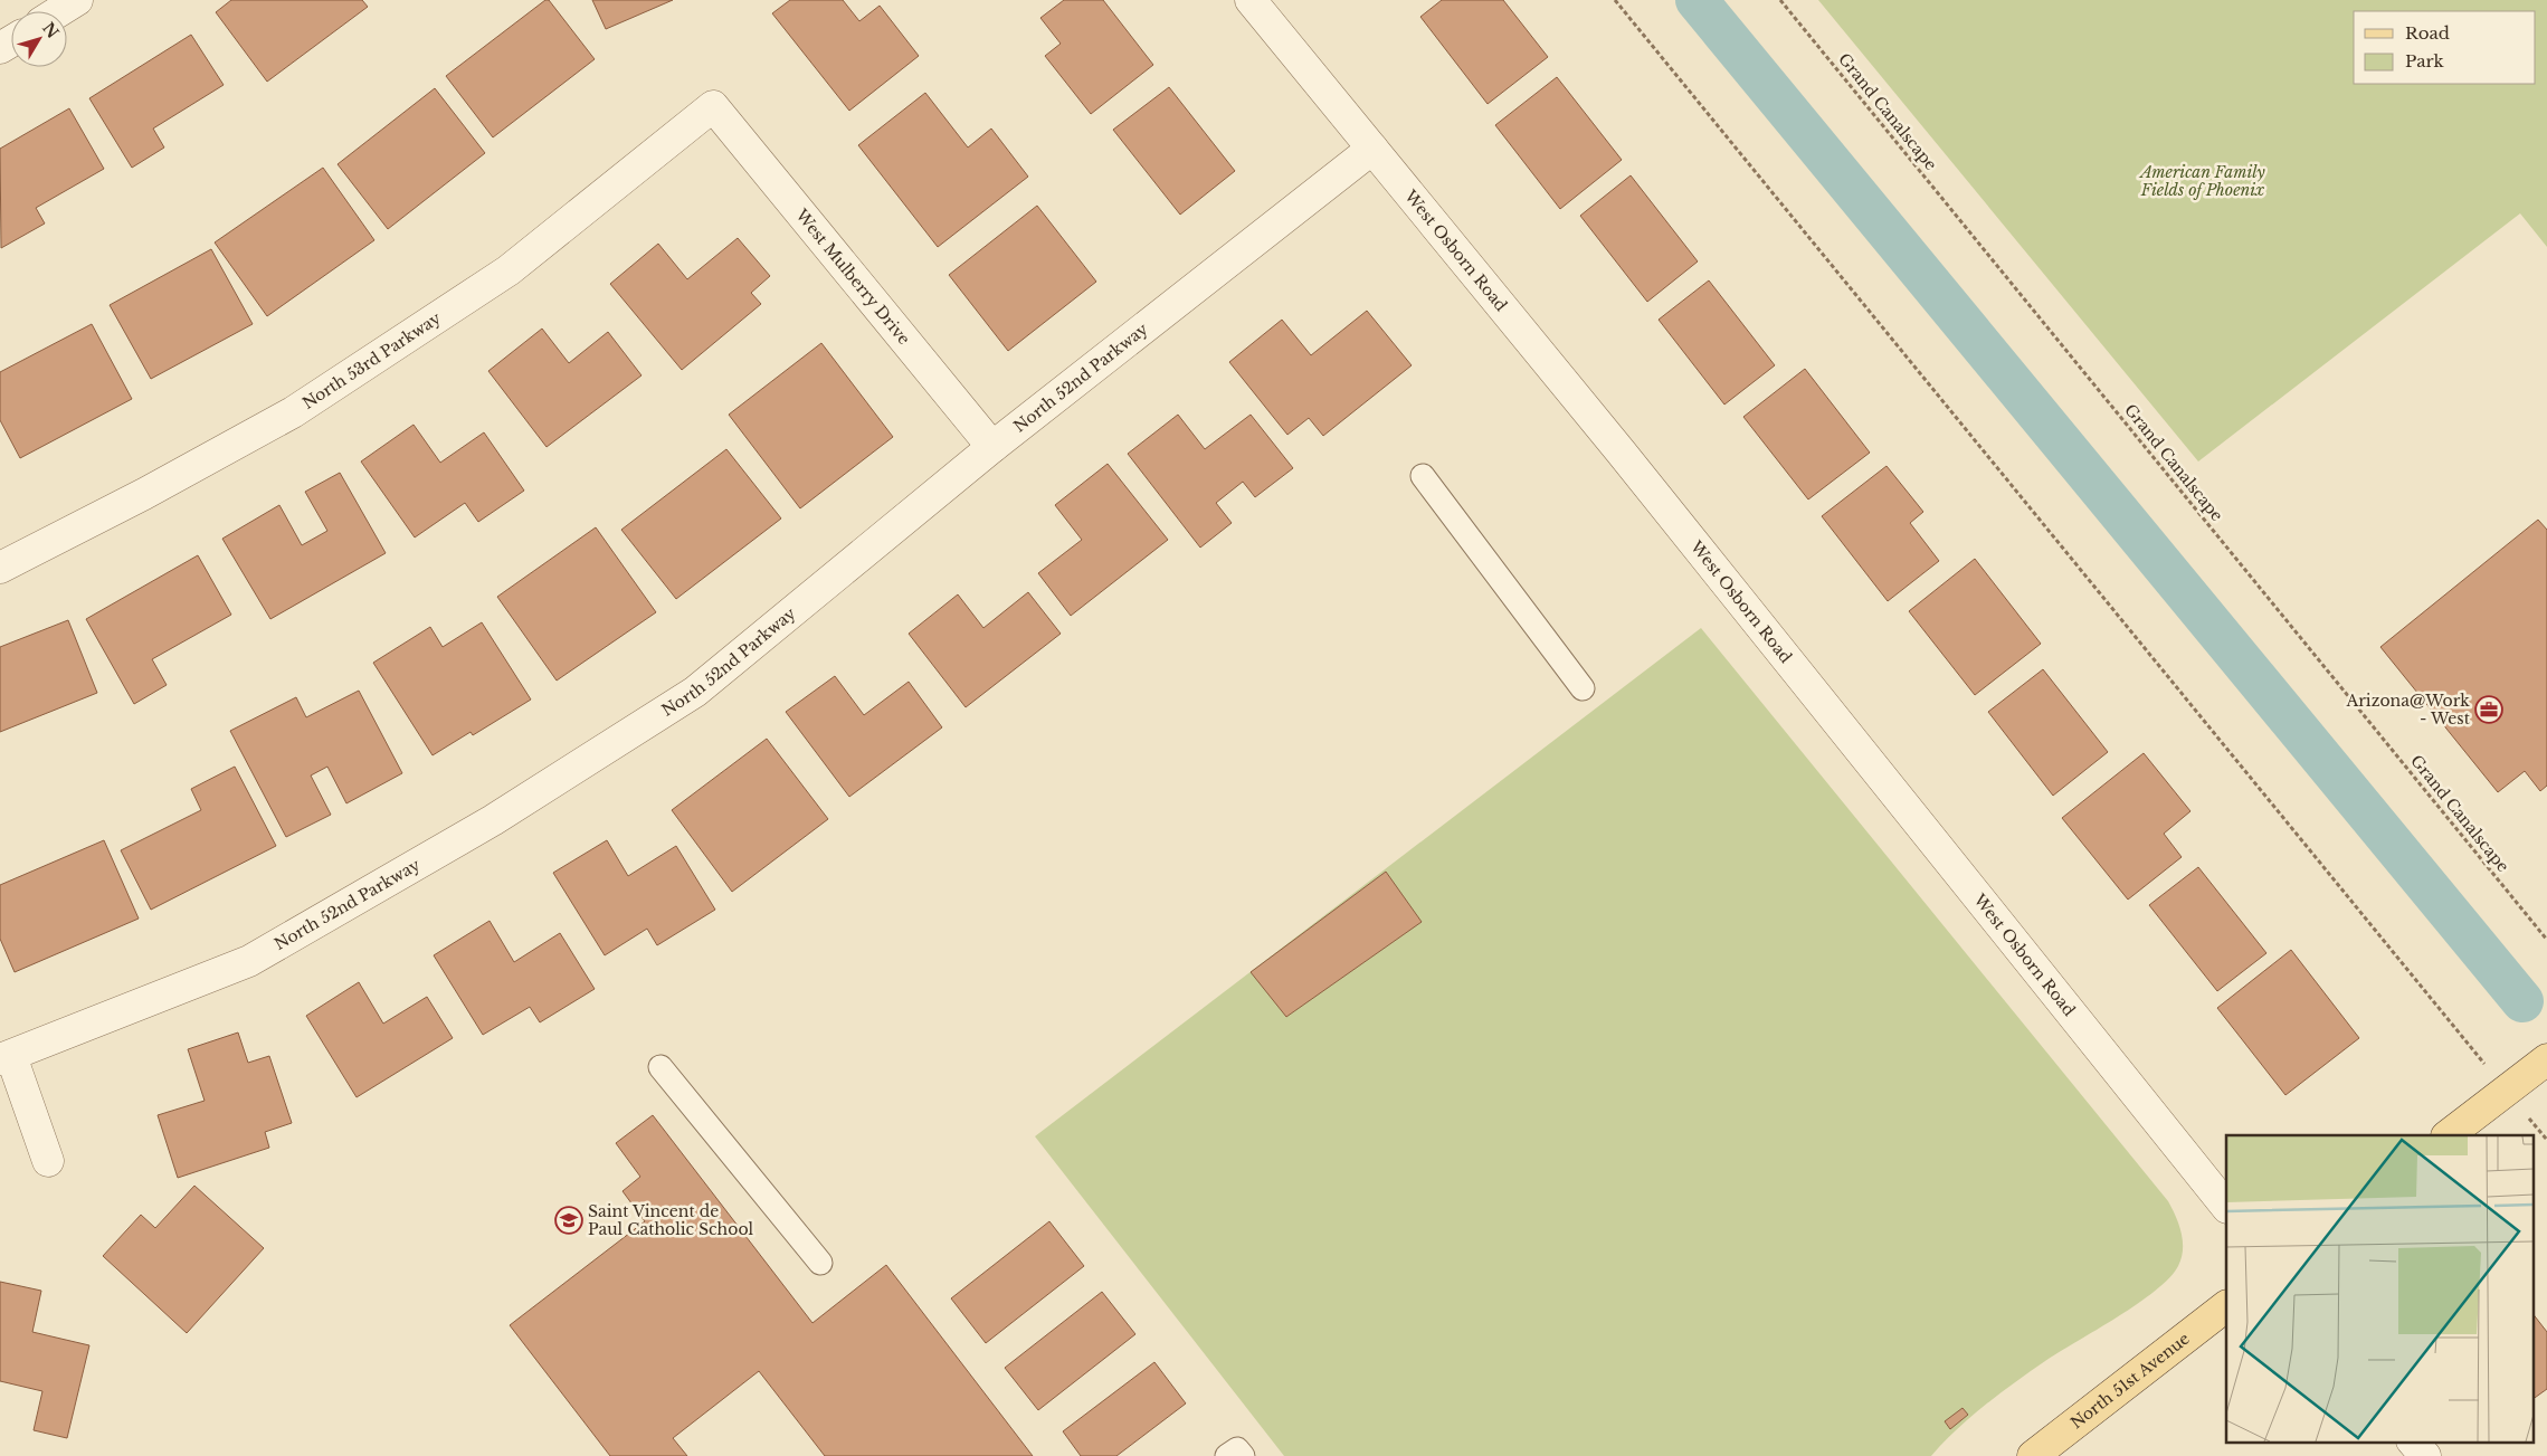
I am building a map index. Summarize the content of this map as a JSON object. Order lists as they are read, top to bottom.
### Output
{
  "streets": {
    "main road": ["North 51st Avenue"],
    "street": [
      "West Osborn Road",
      "West Mulberry Drive",
      "North 53rd Parkway",
      "North 52nd Parkway"
    ],
    "path": ["Grand Canalscape"]
  },
  "crossings": [
    ["West Osborn Road", "North 52nd Parkway"],
    ["West Mulberry Drive", "North 53rd Parkway"],
    ["West Mulberry Drive", "North 52nd Parkway"]
  ],
  "parks": ["American Family Fields of Phoenix"],
  "places": {
    "office": ["Arizona@Work - West"],
    "school or university": ["Saint Vincent de Paul Catholic School"]
  },
  "legend": ["Road", "Park"],
  "north": "top right"
}
